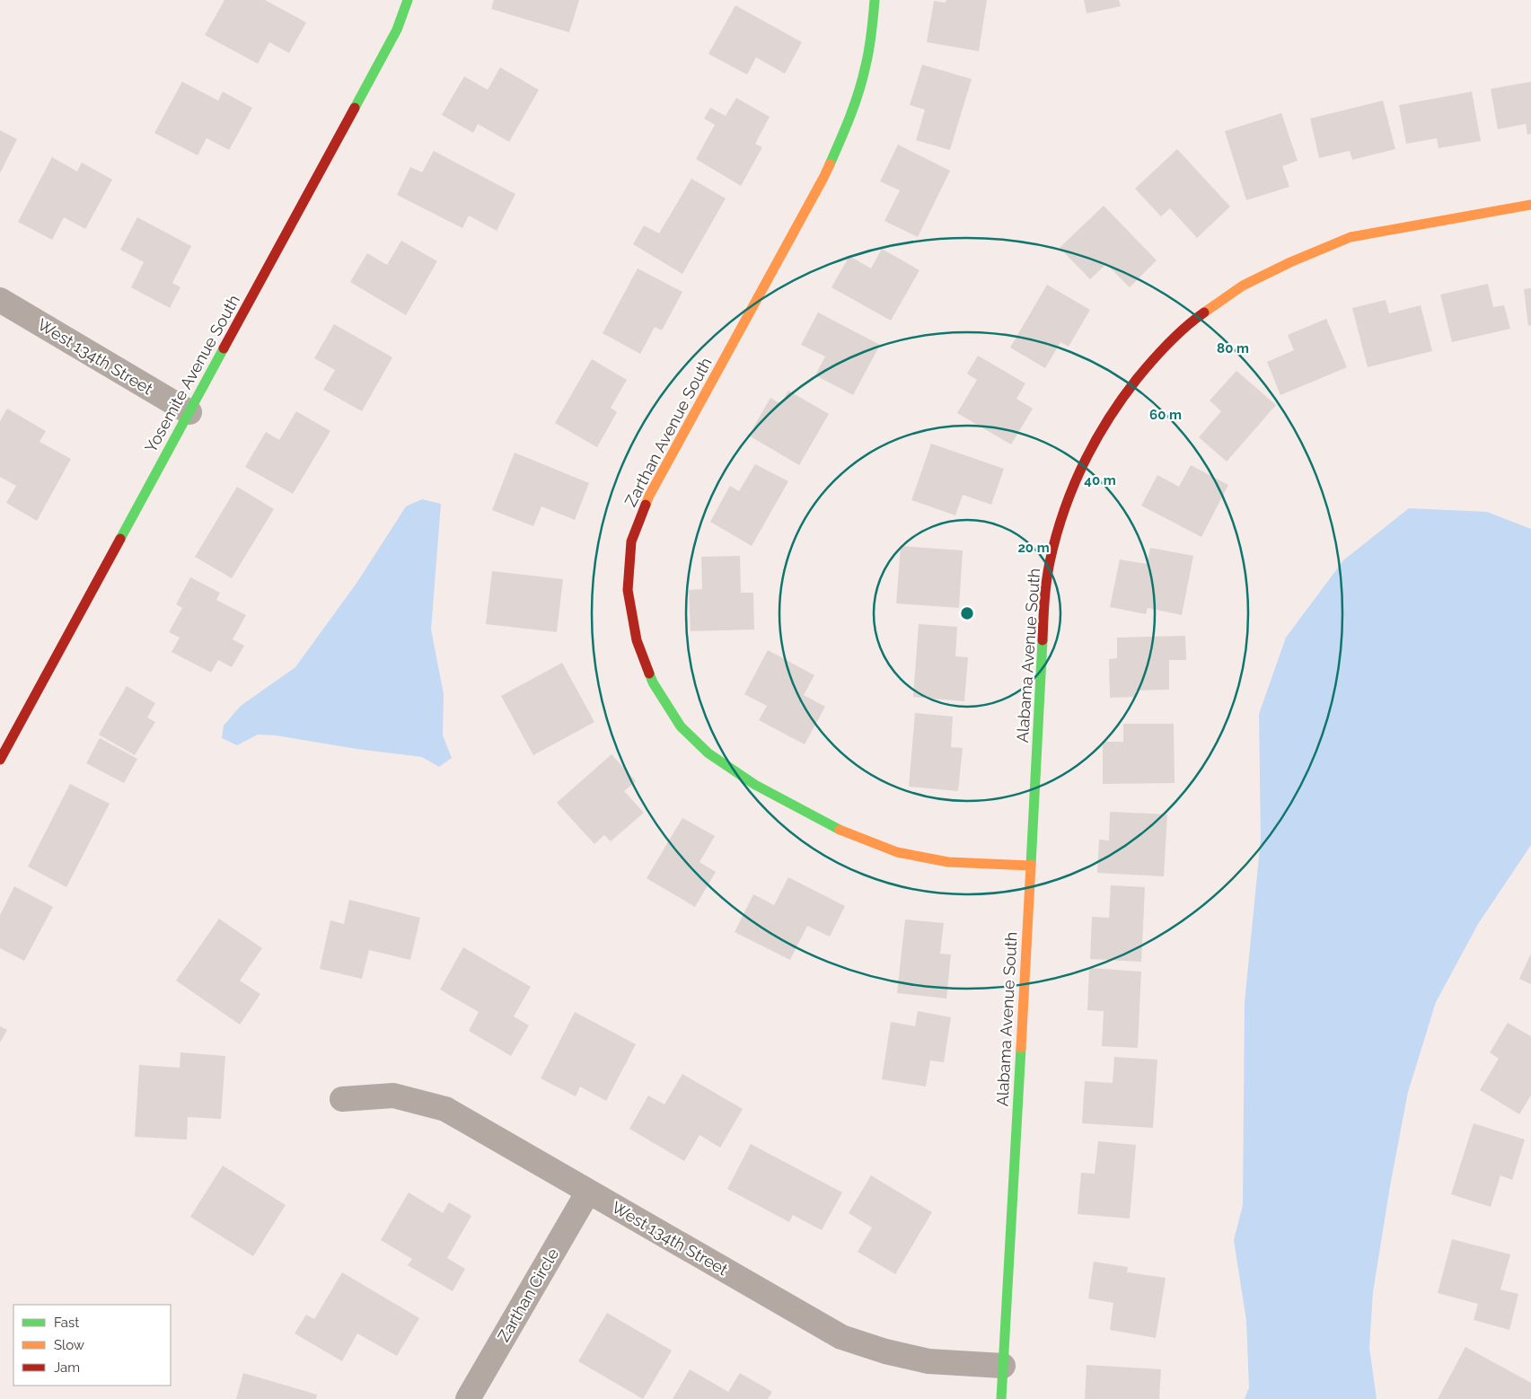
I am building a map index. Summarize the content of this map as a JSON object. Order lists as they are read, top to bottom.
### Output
{
  "streets": {
    "street": [
      "West 134th Street",
      "Yosemite Avenue South",
      "Zarthan Avenue South",
      "Alabama Avenue South",
      "Zarthan Circle"
    ]
  },
  "crossings": [
    ["West 134th Street", "Yosemite Avenue South"],
    ["West 134th Street", "Alabama Avenue South"],
    ["West 134th Street", "Zarthan Circle"],
    ["Zarthan Avenue South", "Alabama Avenue South"]
  ],
  "legend": ["Fast", "Slow", "Jam"],
  "rings": [
    "80 m",
    "60 m",
    "40 m",
    "20 m"
  ]
}
